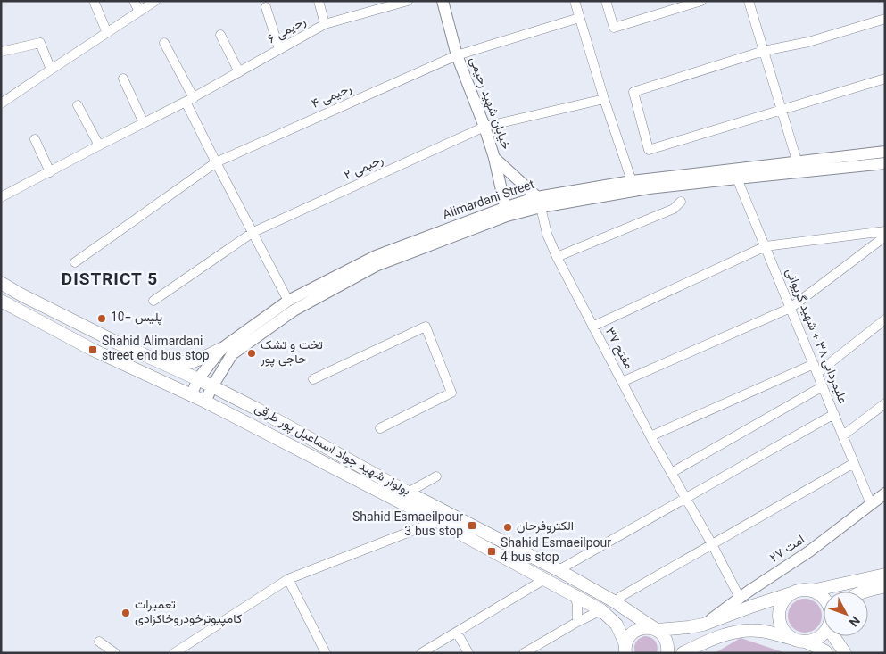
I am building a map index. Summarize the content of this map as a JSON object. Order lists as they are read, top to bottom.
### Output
{
  "streets": {
    "main road": ["بولوار شهید جواد اسماعیل پور طرقی"],
    "street": [
      "رحیمی ۶",
      "رحیمی ۴",
      "خیابان شهید رحیمی",
      "رحیمی ۲",
      "Alimardani Street",
      "علیمردانی ۳۸ + شهید گریوانی",
      "مفتح ۳۷",
      "امت ۲۷"
    ]
  },
  "crossings": [
    ["رحیمی ۴", "خیابان شهید رحیمی"],
    ["خیابان شهید رحیمی", "رحیمی ۲"],
    ["خیابان شهید رحیمی", "Alimardani Street"],
    ["Alimardani Street", "علیمردانی ۳۸ + شهید گریوانی"],
    ["Alimardani Street", "مفتح ۳۷"],
    ["Alimardani Street", "بولوار شهید جواد اسماعیل پور طرقی"],
    ["علیمردانی ۳۸ + شهید گریوانی", "امت ۲۷"],
    ["مفتح ۳۷", "امت ۲۷"]
  ],
  "districts": ["DISTRICT 5"],
  "places": {
    "other": [
      "پلیس +10",
      "تخت و تشک حاجی پور",
      "الکتروفرحان",
      "تعمیرات کامپیوترخودروخاکزادی"
    ],
    "transit": ["Shahid Alimardani street end bus stop", "Shahid Esmaeilpour 3 bus stop", "Shahid Esmaeilpour 4 bus stop"]
  },
  "north": "bottom right"
}
